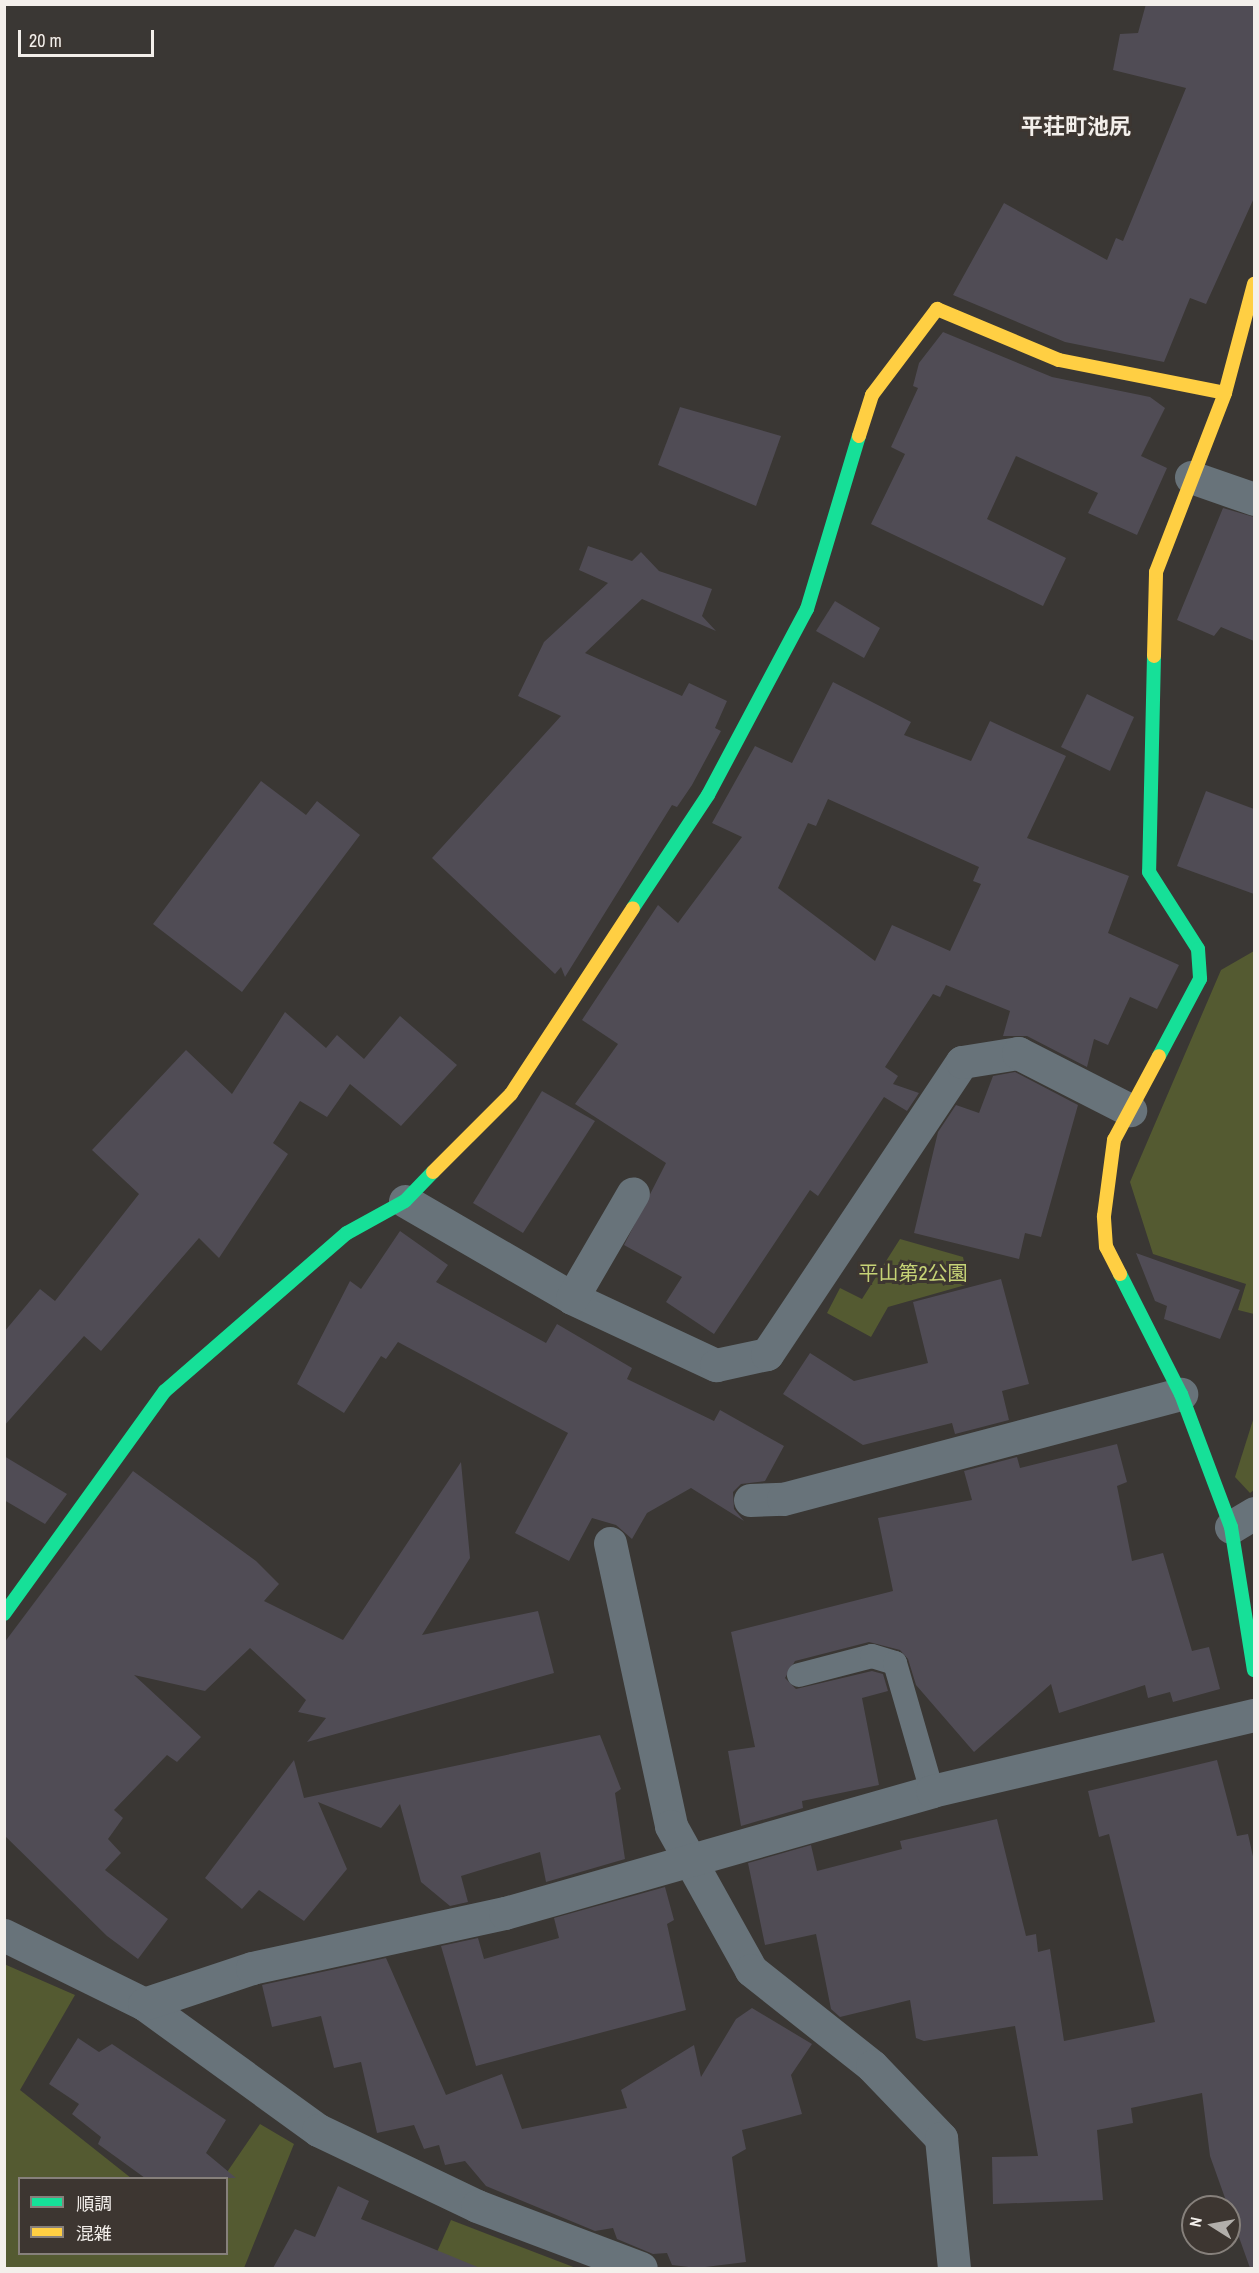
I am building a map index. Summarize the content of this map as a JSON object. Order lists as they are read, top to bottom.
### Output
{
  "districts": ["平荘町池尻"],
  "parks": ["平山第2公園"],
  "legend": ["順調", "混雑"],
  "scale_bar": "20 m",
  "north": "left"
}
